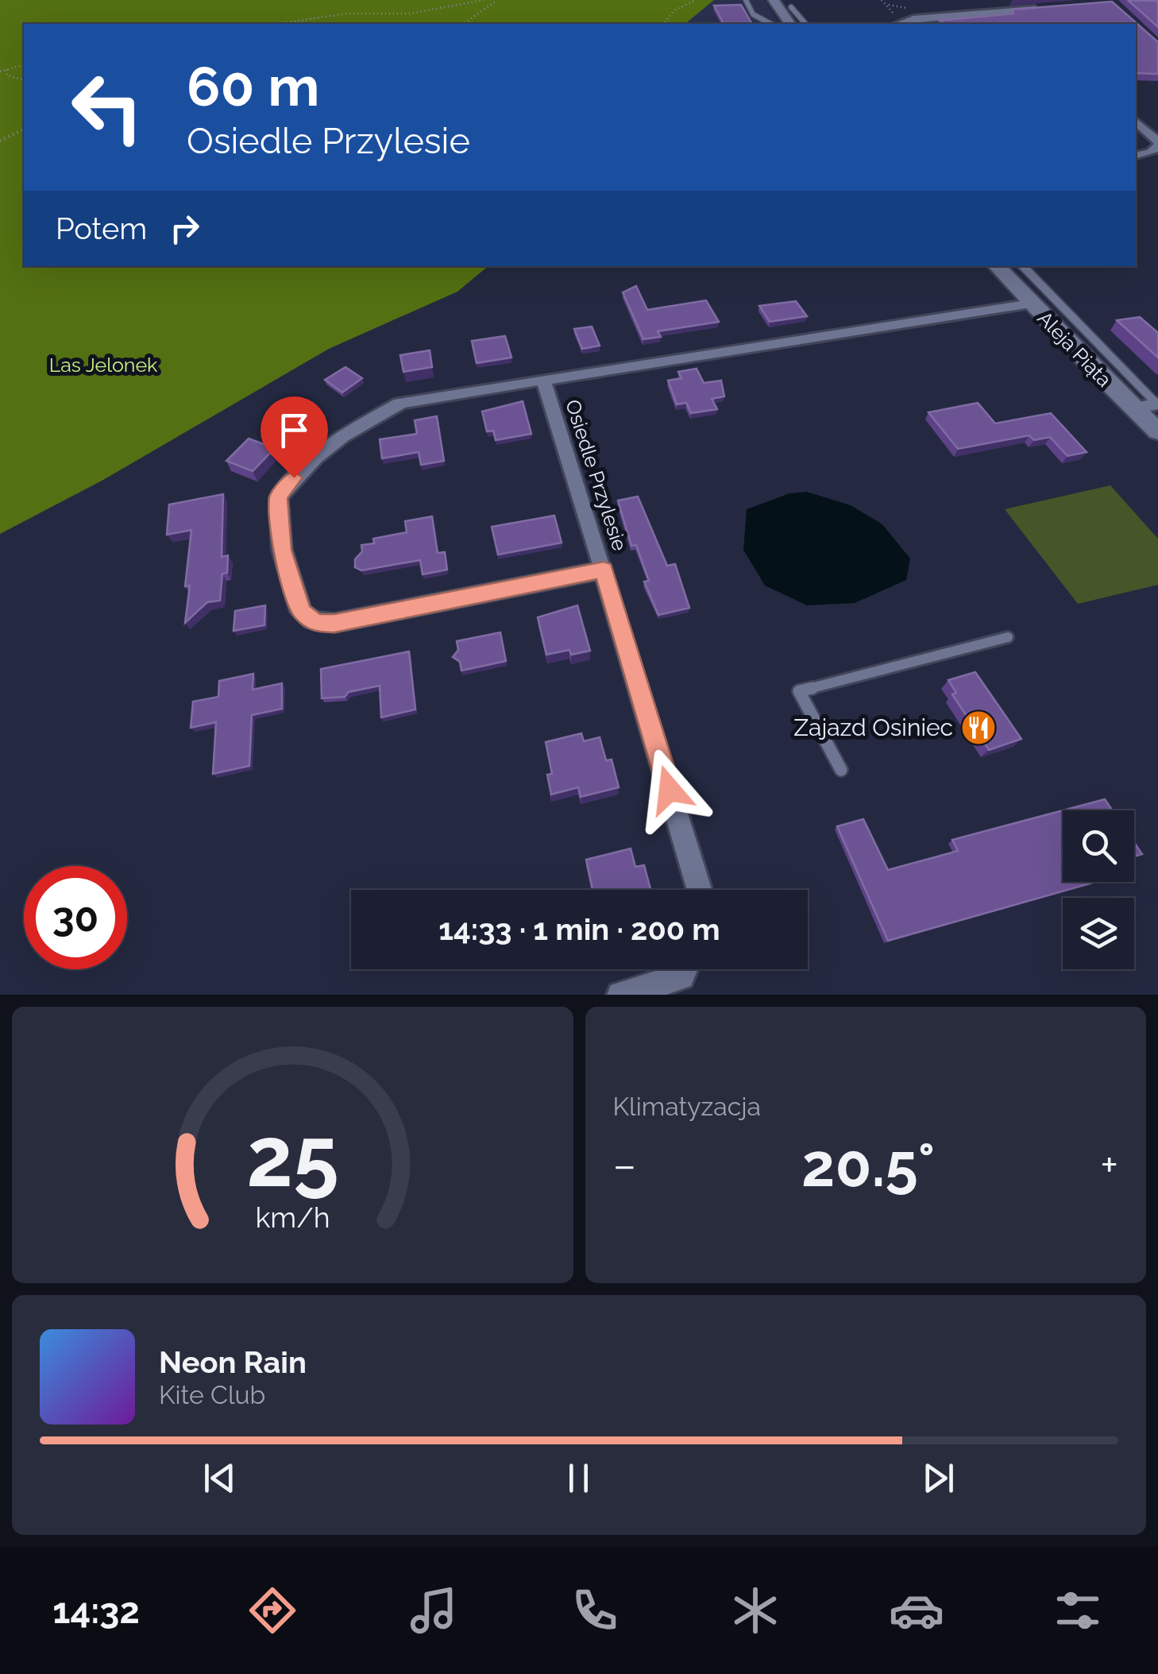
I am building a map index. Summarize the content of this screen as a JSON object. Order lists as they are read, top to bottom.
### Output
{
  "streets": {
    "street": ["Aleja Piąta", "Osiedle Przylesie"]
  },
  "crossings": [
    ["Aleja Piąta", "Osiedle Przylesie"]
  ],
  "parks": ["Las Jelonek"],
  "places": {
    "restaurant": ["Zajazd Osiniec"]
  },
  "page": {
    "turn": ["60 m", "Osiedle Przylesie"],
    "then": "Potem",
    "limit": "30",
    "trip": "14:33 · 1 min · 200 m",
    "tile": "Klimatyzacja",
    "heat": ["−", "20.5°", "+"],
    "song": ["Neon Rain", "Kite Club"],
    "tabs": "14:32",
    "gauge": ["25", "km/h"]
  }
}
